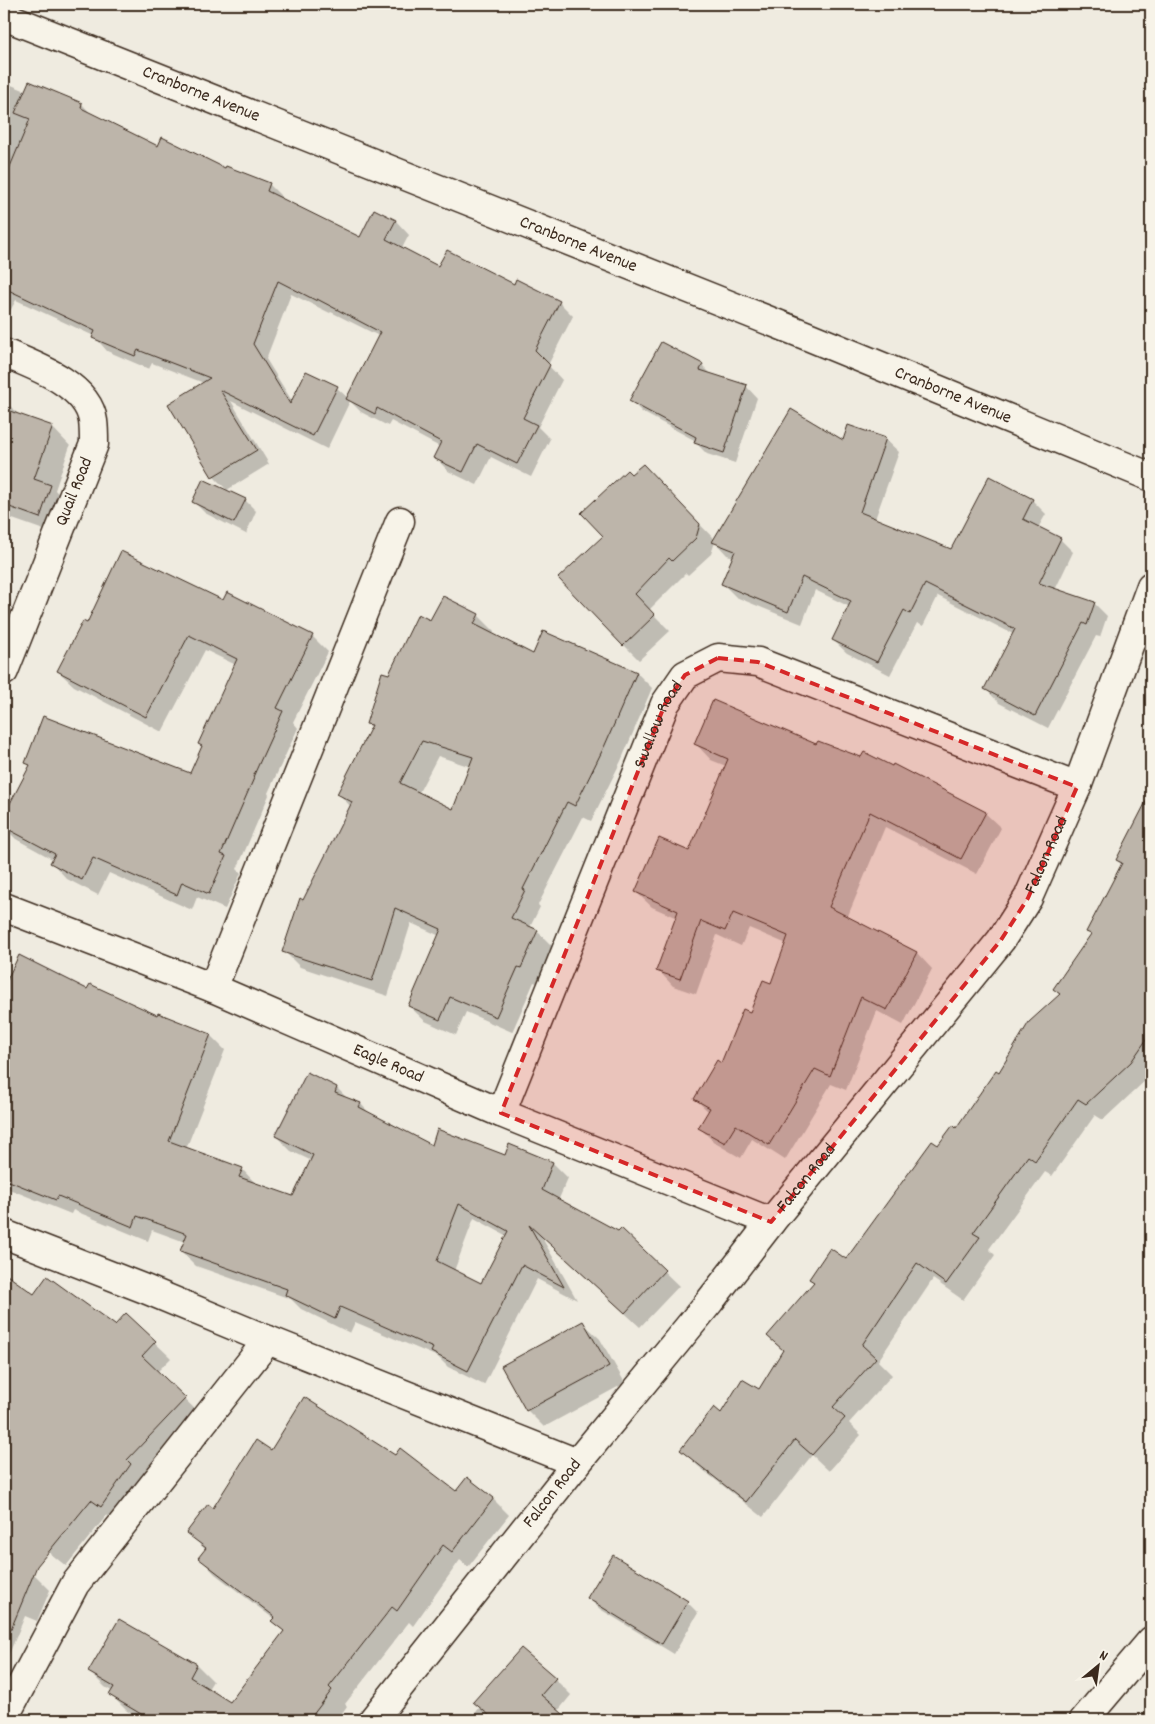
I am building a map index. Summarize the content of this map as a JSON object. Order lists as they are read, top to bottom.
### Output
{
  "streets": {
    "street": [
      "Cranborne Avenue",
      "Quail Road",
      "Swallow Road",
      "Falcon Road",
      "Eagle Road"
    ]
  },
  "crossings": [
    ["Swallow Road", "Falcon Road"],
    ["Swallow Road", "Eagle Road"],
    ["Falcon Road", "Eagle Road"]
  ],
  "north": "top right"
}
